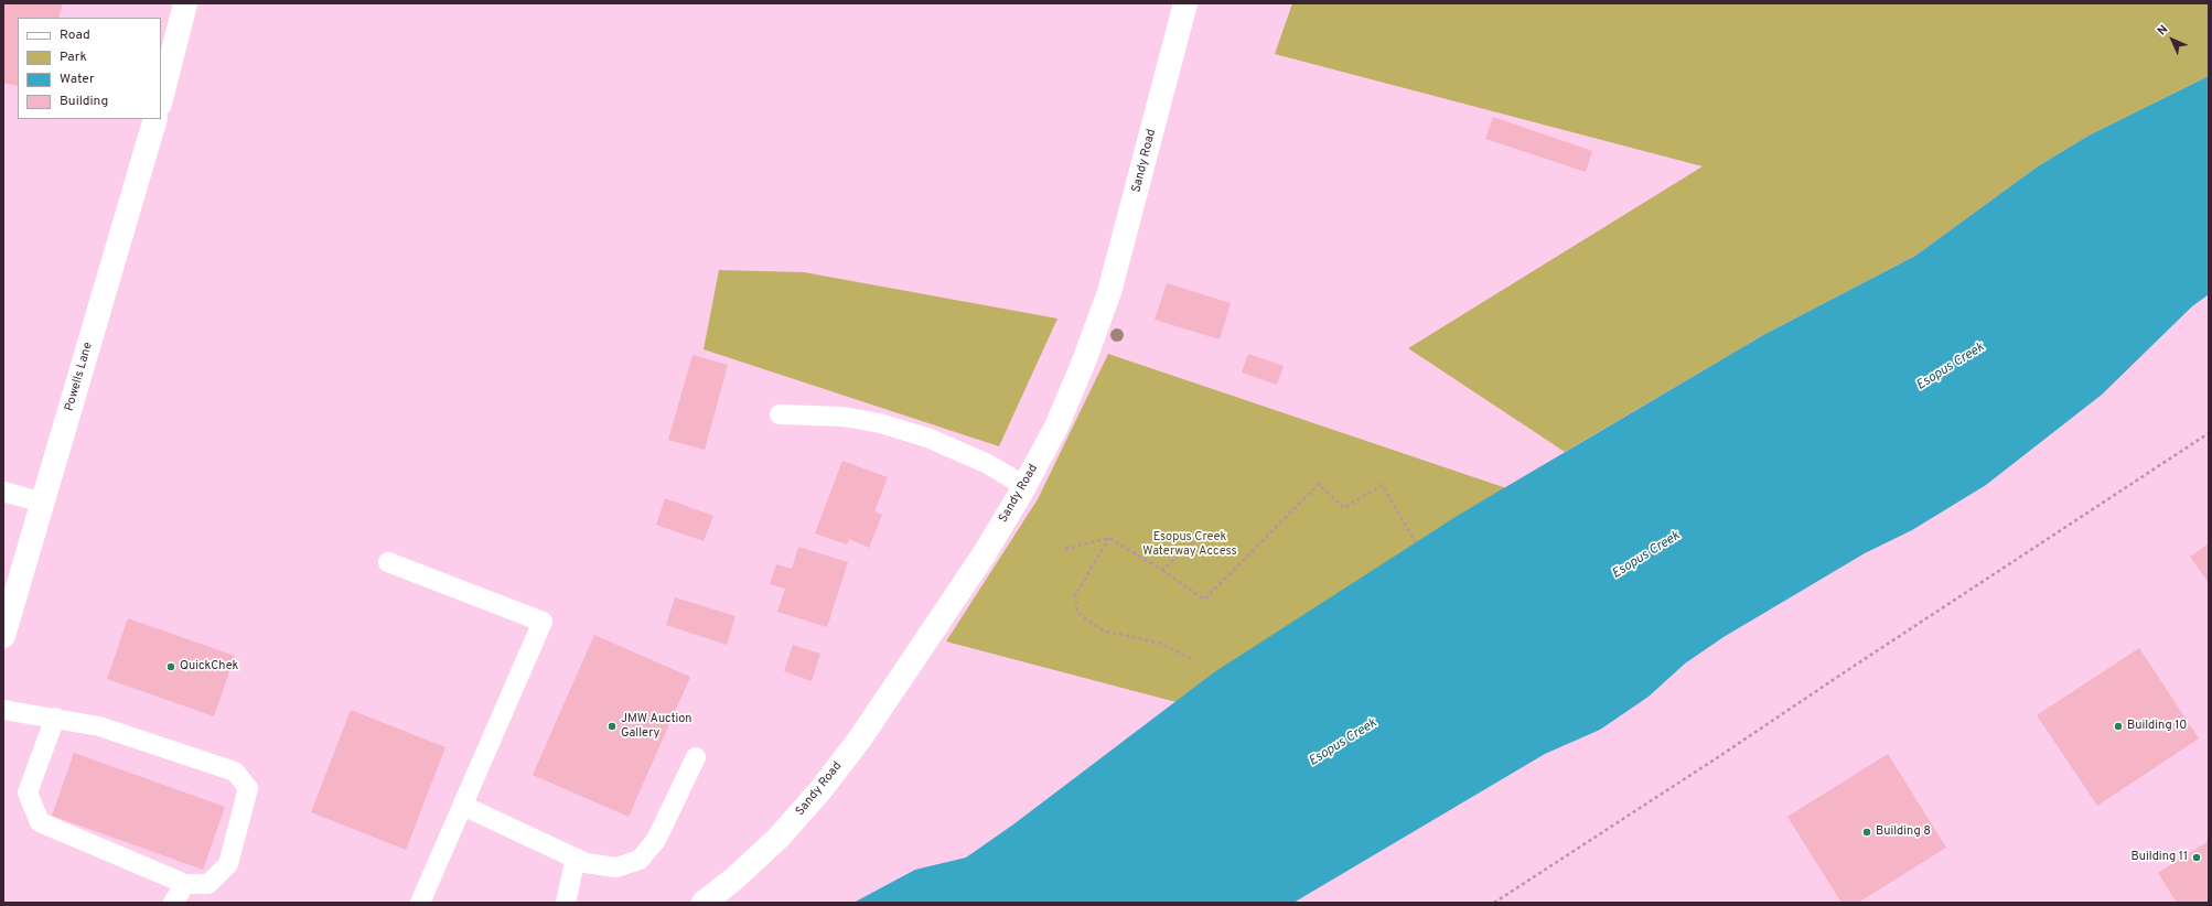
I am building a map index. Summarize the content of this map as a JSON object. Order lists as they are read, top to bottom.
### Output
{
  "streets": {
    "street": ["Sandy Road", "Powells Lane"]
  },
  "water": ["Esopus Creek"],
  "parks": ["Esopus Creek Waterway Access"],
  "places": [
    "QuickChek",
    "JMW Auction Gallery",
    "Building 10",
    "Building 8",
    "Building 11"
  ],
  "legend": [
    "Road",
    "Park",
    "Water",
    "Building"
  ],
  "north": "top left"
}
